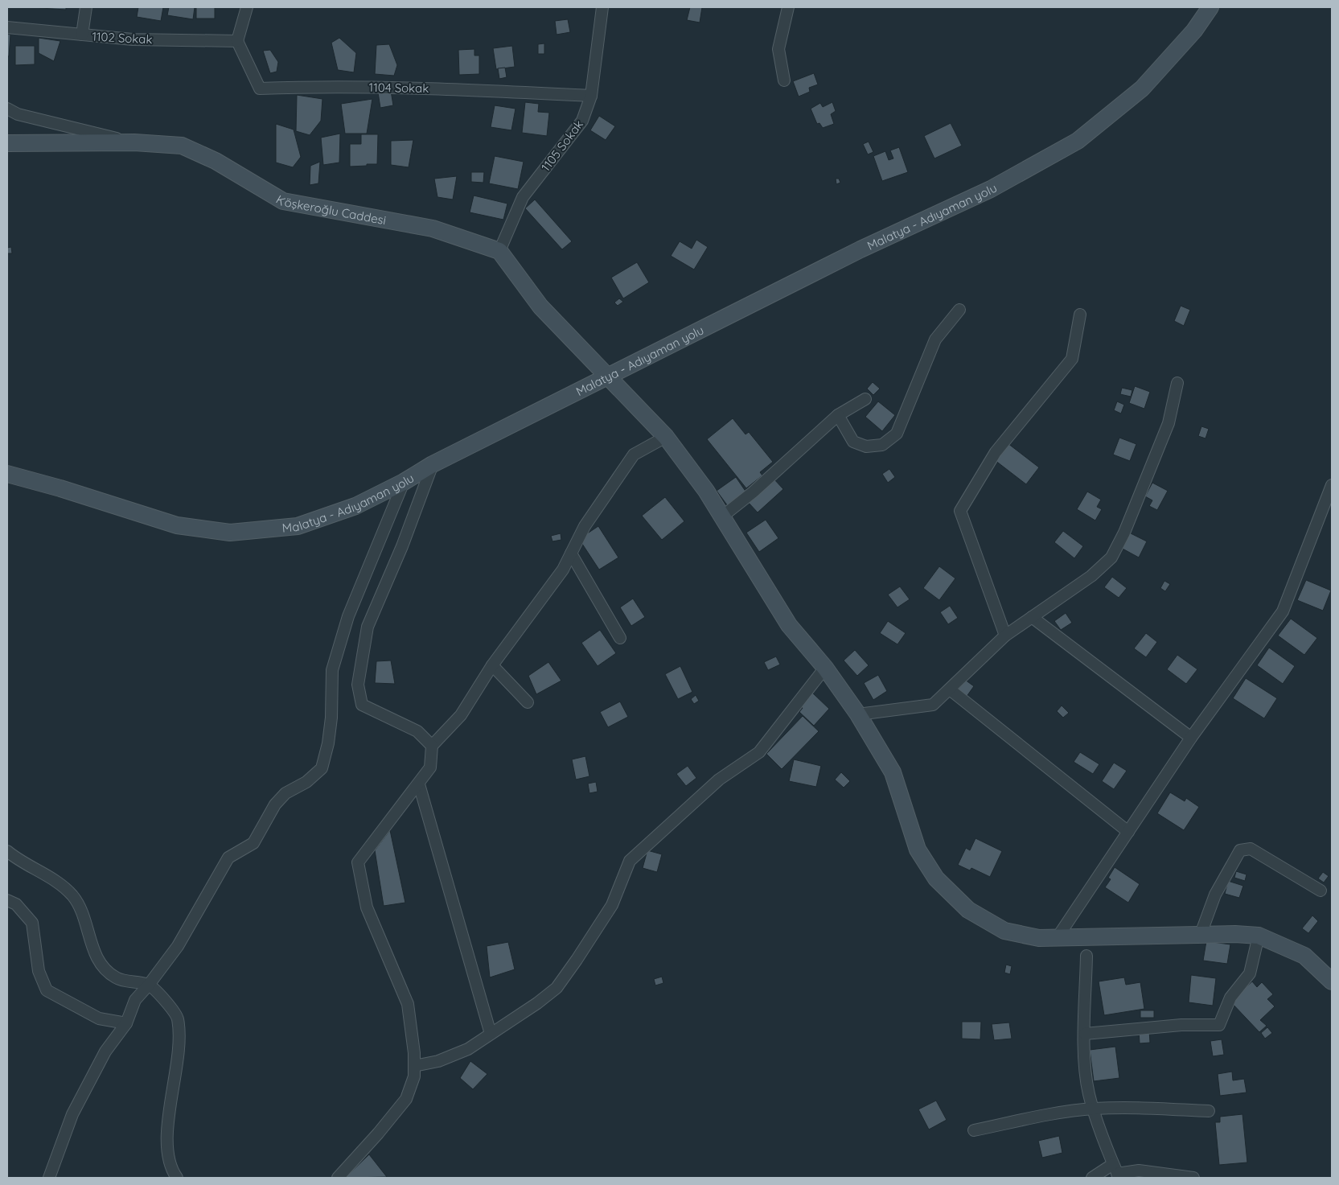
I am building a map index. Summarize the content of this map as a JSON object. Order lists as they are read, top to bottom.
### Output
{
  "streets": {
    "main road": ["Köşkeroğlu Caddesi", "Malatya - Adıyaman yolu"],
    "street": ["1102 Sokak", "1104 Sokak", "1105 Sokak"]
  },
  "crossings": [
    ["1102 Sokak", "1104 Sokak"],
    ["1104 Sokak", "1105 Sokak"],
    ["1105 Sokak", "Köşkeroğlu Caddesi"]
  ]
}
